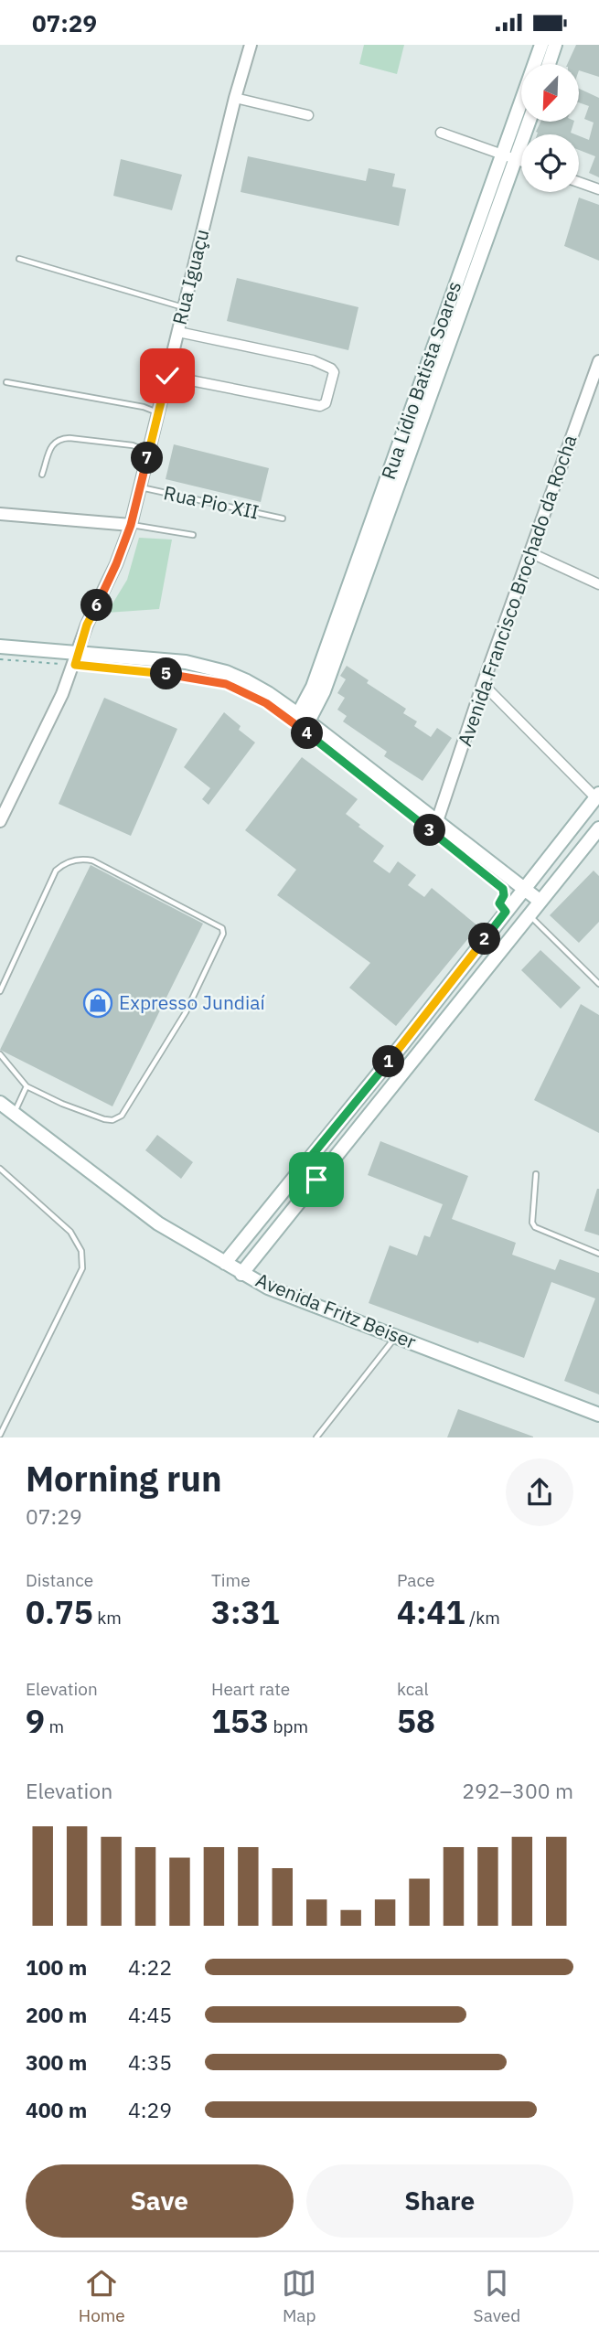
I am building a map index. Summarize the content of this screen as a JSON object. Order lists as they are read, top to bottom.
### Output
{
  "streets": {
    "main road": ["Rua Lídio Batista Soares", "Avenida Fritz Beiser"],
    "street": ["Rua Iguaçu", "Avenida Francisco Brochado da Rocha"],
    "lane": ["Rua Pio XII"]
  },
  "crossings": [
    ["Rua Iguaçu", "Rua Pio XII"]
  ],
  "places": {
    "shop": ["Expresso Jundiaí"]
  },
  "north": "bottom left",
  "page": {
    "status": "07:29",
    "pins": [
      "7",
      "6",
      "5",
      "4",
      "3",
      "2",
      "1"
    ],
    "heading": ["Morning run", "07:29"],
    "stats": [
      ["Distance", "0.75 km"],
      ["Time", "3:31"],
      ["Pace", "4:41 /km"],
      ["Elevation", "9 m"],
      ["Heart rate", "153 bpm"],
      ["kcal", "58"]
    ],
    "chart": ["Elevation", "292–300 m"],
    "list": [
      {
        "name": "100 m",
        "note": "4:22"
      },
      {
        "name": "200 m",
        "note": "4:45"
      },
      {
        "name": "300 m",
        "note": "4:35"
      },
      {
        "name": "400 m",
        "note": "4:29"
      }
    ],
    "buttons": ["Save", "Share"],
    "tabs": ["Home", "Map", "Saved"]
  }
}
